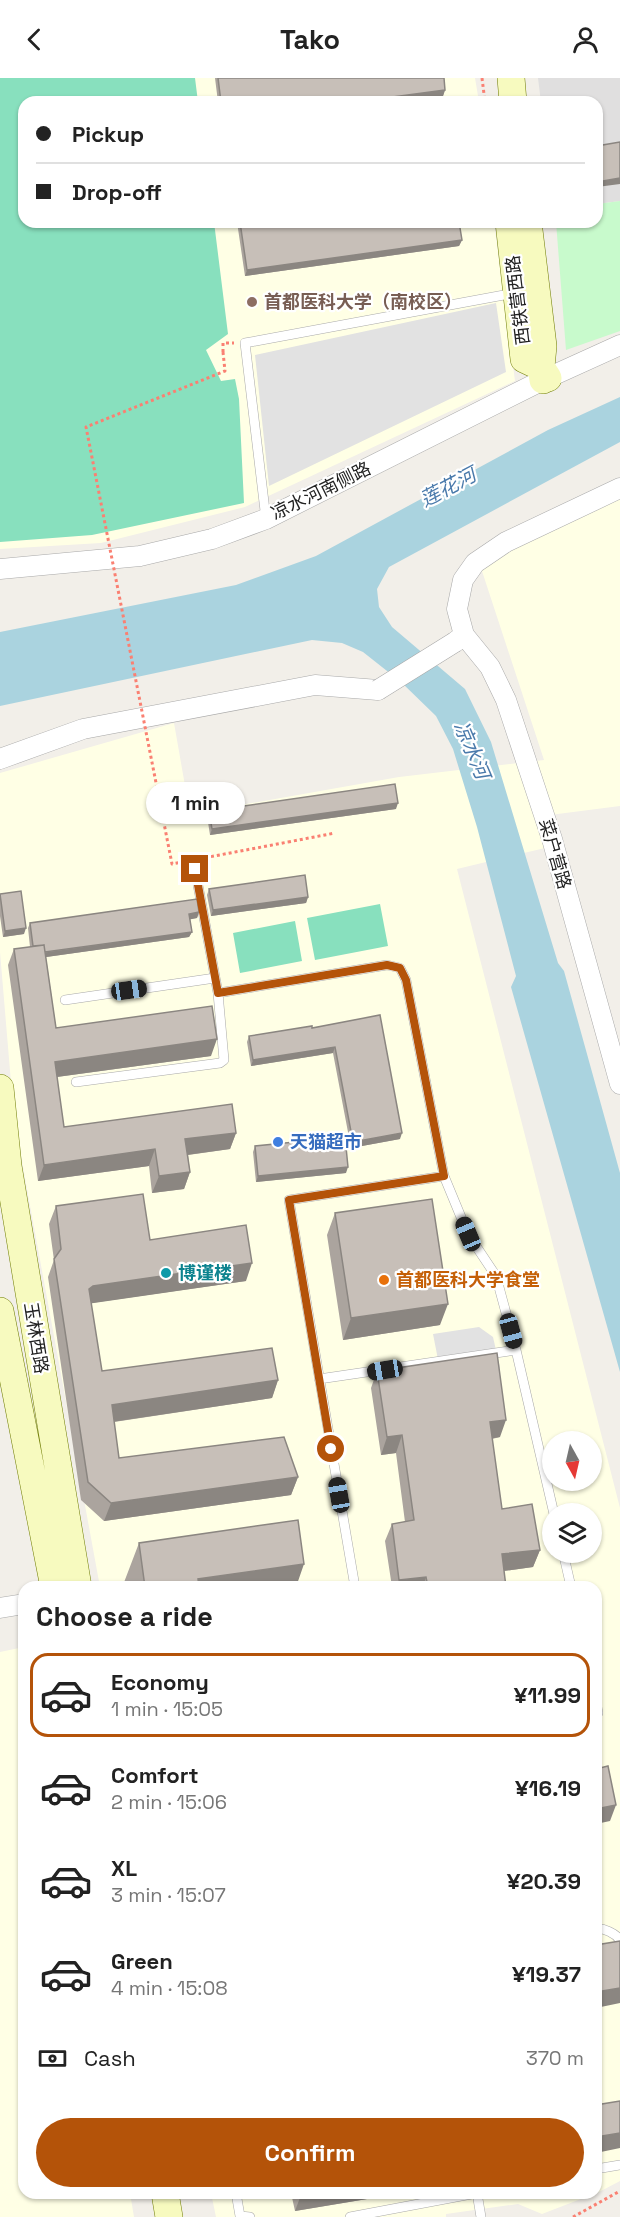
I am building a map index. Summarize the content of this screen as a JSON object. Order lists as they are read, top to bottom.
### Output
{
  "streets": {
    "street": [
      "西铁营西路",
      "凉水河南侧路",
      "菜户营路",
      "玉林西路"
    ]
  },
  "crossings": [
    ["西铁营西路", "凉水河南侧路"]
  ],
  "water": ["莲花河", "凉水河"],
  "places": [
    "首都医科大学（南校区）",
    "天猫超市",
    "博谨楼",
    "首都医科大学食堂"
  ],
  "north": "bottom",
  "page": {
    "header": "Tako",
    "banner": ["Pickup", "Drop-off"],
    "bubble": "1 min",
    "heading": "Choose a ride",
    "list": [
      {
        "name": "Economy",
        "note": "1 min · 15:05",
        "value": "¥11.99"
      },
      {
        "name": "Comfort",
        "note": "2 min · 15:06",
        "value": "¥16.19"
      },
      {
        "name": "XL",
        "note": "3 min · 15:07",
        "value": "¥20.39"
      },
      {
        "name": "Green",
        "note": "4 min · 15:08",
        "value": "¥19.37"
      }
    ],
    "pay": ["Cash", "370 m"],
    "buttons": "Confirm"
  }
}
